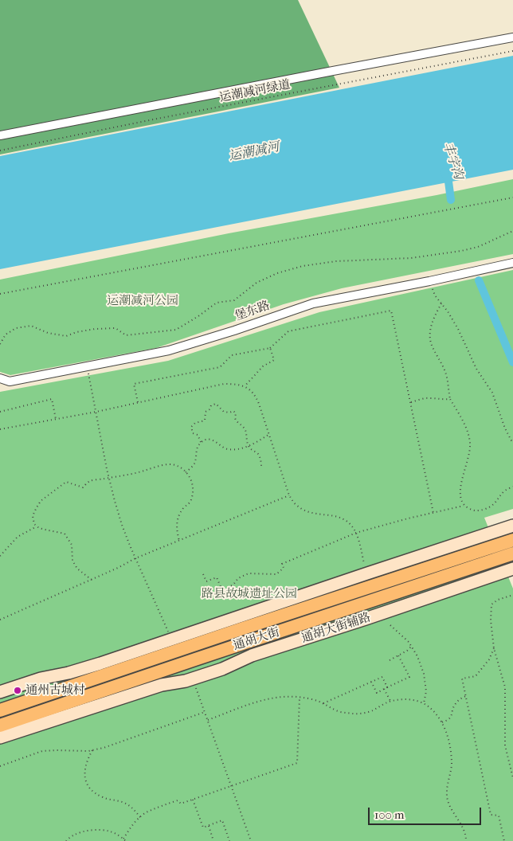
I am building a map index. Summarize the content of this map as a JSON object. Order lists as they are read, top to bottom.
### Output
{
  "streets": {
    "main road": ["通胡大街"],
    "street": ["堡东路", "通胡大街辅路"],
    "path": ["运潮减河绿道"]
  },
  "water": ["运潮减河", "丰字沟"],
  "parks": ["运潮减河公园", "路县故城遗址公园"],
  "places": ["通州古城村"],
  "scale_bar": "100 m"
}
